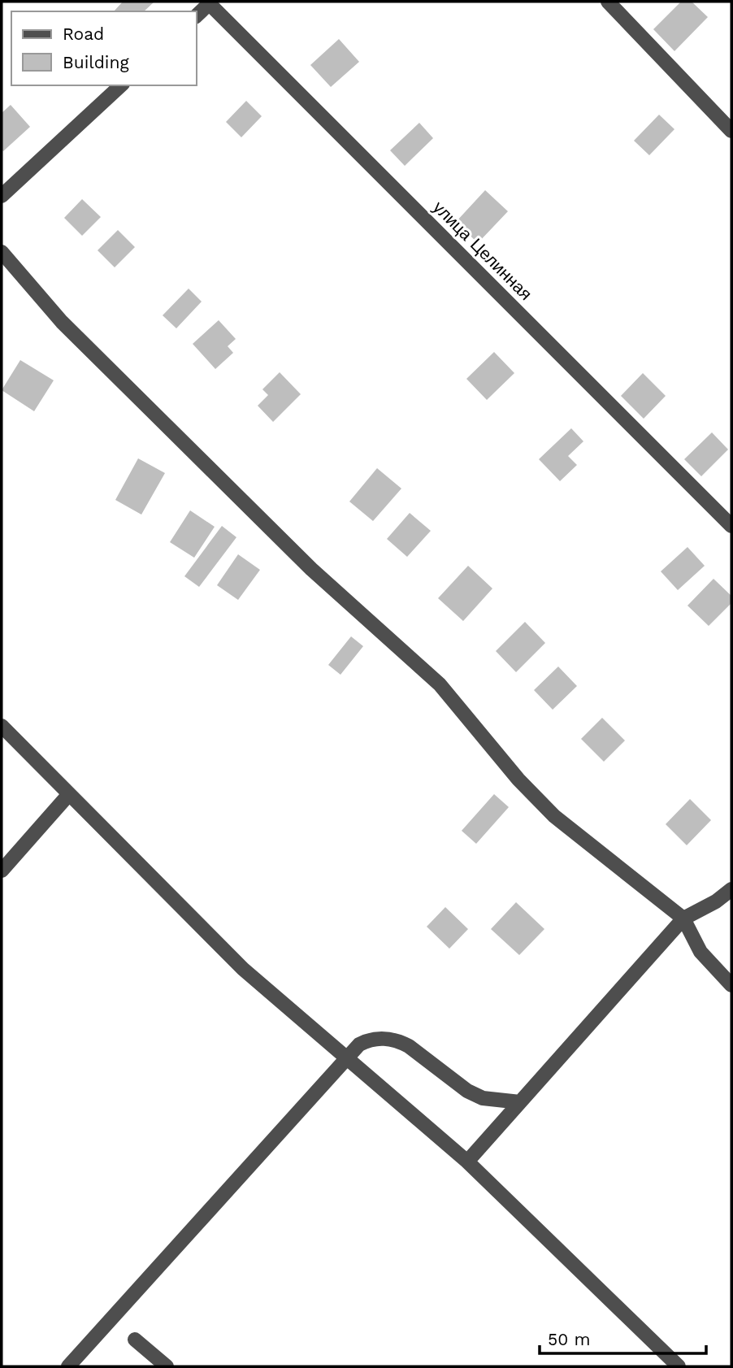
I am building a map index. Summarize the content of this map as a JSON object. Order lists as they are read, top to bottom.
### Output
{
  "streets": {
    "street": ["улица Целинная"]
  },
  "legend": ["Road", "Building"],
  "scale_bar": "50 m"
}
